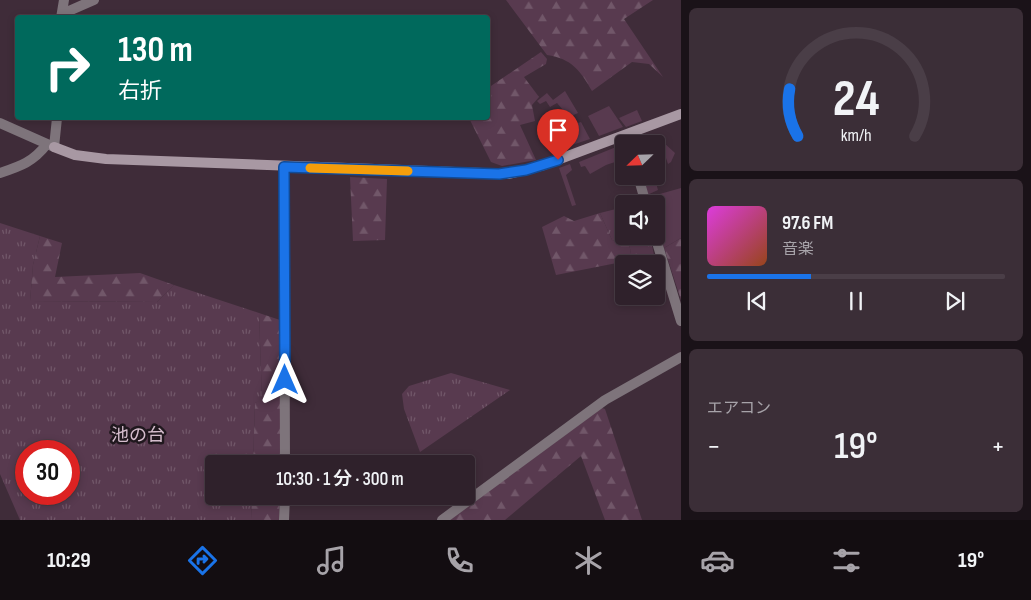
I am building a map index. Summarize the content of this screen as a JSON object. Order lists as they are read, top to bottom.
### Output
{
  "districts": ["池の台"],
  "north": "bottom left",
  "page": {
    "turn": ["130 m", "右折"],
    "song": ["97.6 FM", "音楽"],
    "tile": "エアコン",
    "heat": ["−", "19°", "+"],
    "limit": "30",
    "trip": "10:30 · 1 分 · 300 m",
    "tabs": ["10:29", "19°"],
    "gauge": ["24", "km/h"]
  }
}
